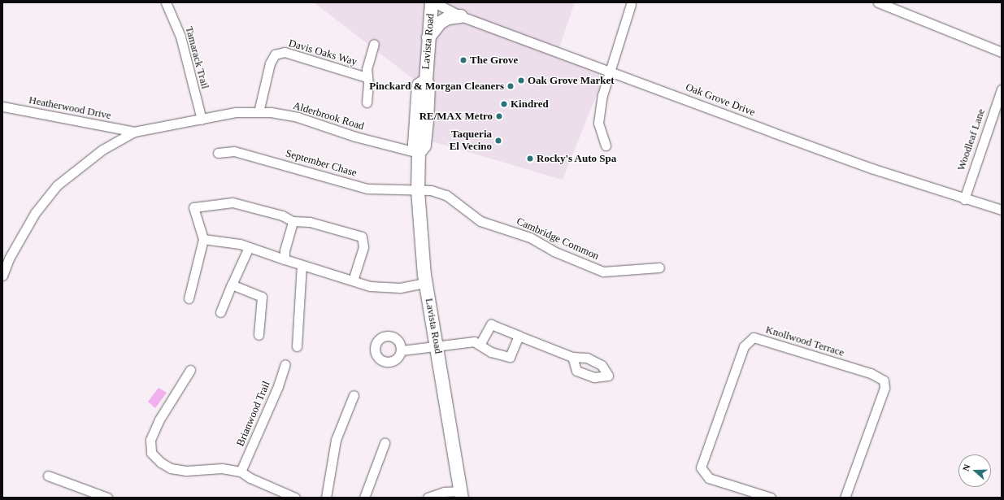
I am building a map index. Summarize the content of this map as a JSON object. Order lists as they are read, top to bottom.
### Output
{
  "streets": {
    "main road": ["Lavista Road"],
    "street": [
      "Davis Oaks Way",
      "Tamarack Trail",
      "Oak Grove Drive",
      "Heatherwood Drive",
      "Alderbrook Road",
      "Woodleaf Lane",
      "September Chase",
      "Cambridge Common",
      "Knollwood Terrace",
      "Brianwood Trail"
    ]
  },
  "crossings": [
    ["Lavista Road", "Oak Grove Drive"],
    ["Lavista Road", "Alderbrook Road"],
    ["Lavista Road", "September Chase"],
    ["Lavista Road", "Cambridge Common"],
    ["Davis Oaks Way", "Alderbrook Road"],
    ["Tamarack Trail", "Alderbrook Road"],
    ["Oak Grove Drive", "Woodleaf Lane"],
    ["Heatherwood Drive", "Alderbrook Road"],
    ["September Chase", "Cambridge Common"]
  ],
  "places": [
    "The Grove",
    "Oak Grove Market",
    "Pinckard & Morgan Cleaners",
    "Kindred",
    "RE/MAX Metro",
    "Taqueria El Vecino",
    "Rocky's Auto Spa"
  ],
  "north": "left"
}
